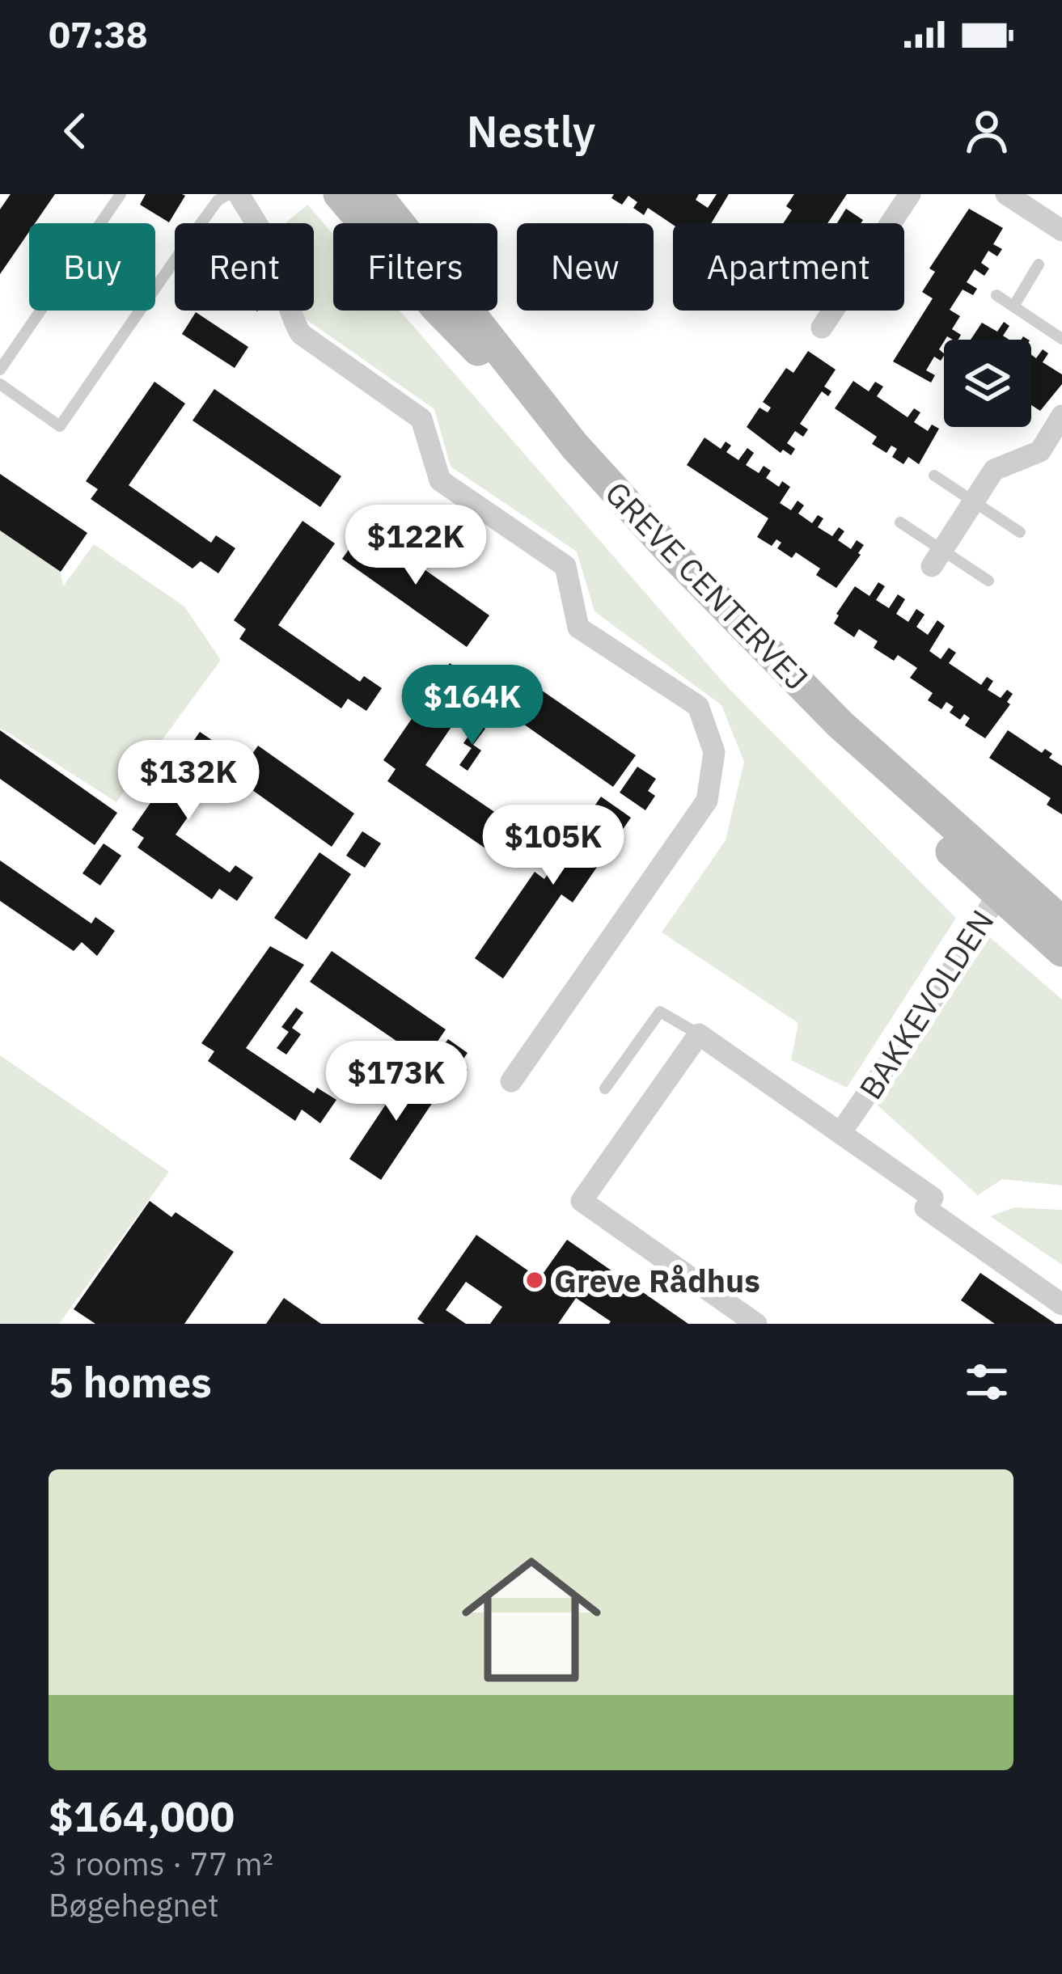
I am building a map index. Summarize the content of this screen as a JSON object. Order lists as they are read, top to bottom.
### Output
{
  "streets": {
    "street": ["GREVE CENTERVEJ", "BAKKEVOLDEN"]
  },
  "crossings": [
    ["GREVE CENTERVEJ", "BAKKEVOLDEN"]
  ],
  "places": ["Greve Rådhus"],
  "page": {
    "status": "07:38",
    "header": "Nestly",
    "chip": [
      "Buy",
      "Rent",
      "Filters",
      "New",
      "Apartment"
    ],
    "price": [
      "$122K",
      "$164K",
      "$132K",
      "$105K",
      "$173K"
    ],
    "heading": "5 homes",
    "list": [
      {
        "name": "$164,000",
        "note": "3 rooms · 77 m² · Bøgehegnet"
      }
    ]
  }
}
